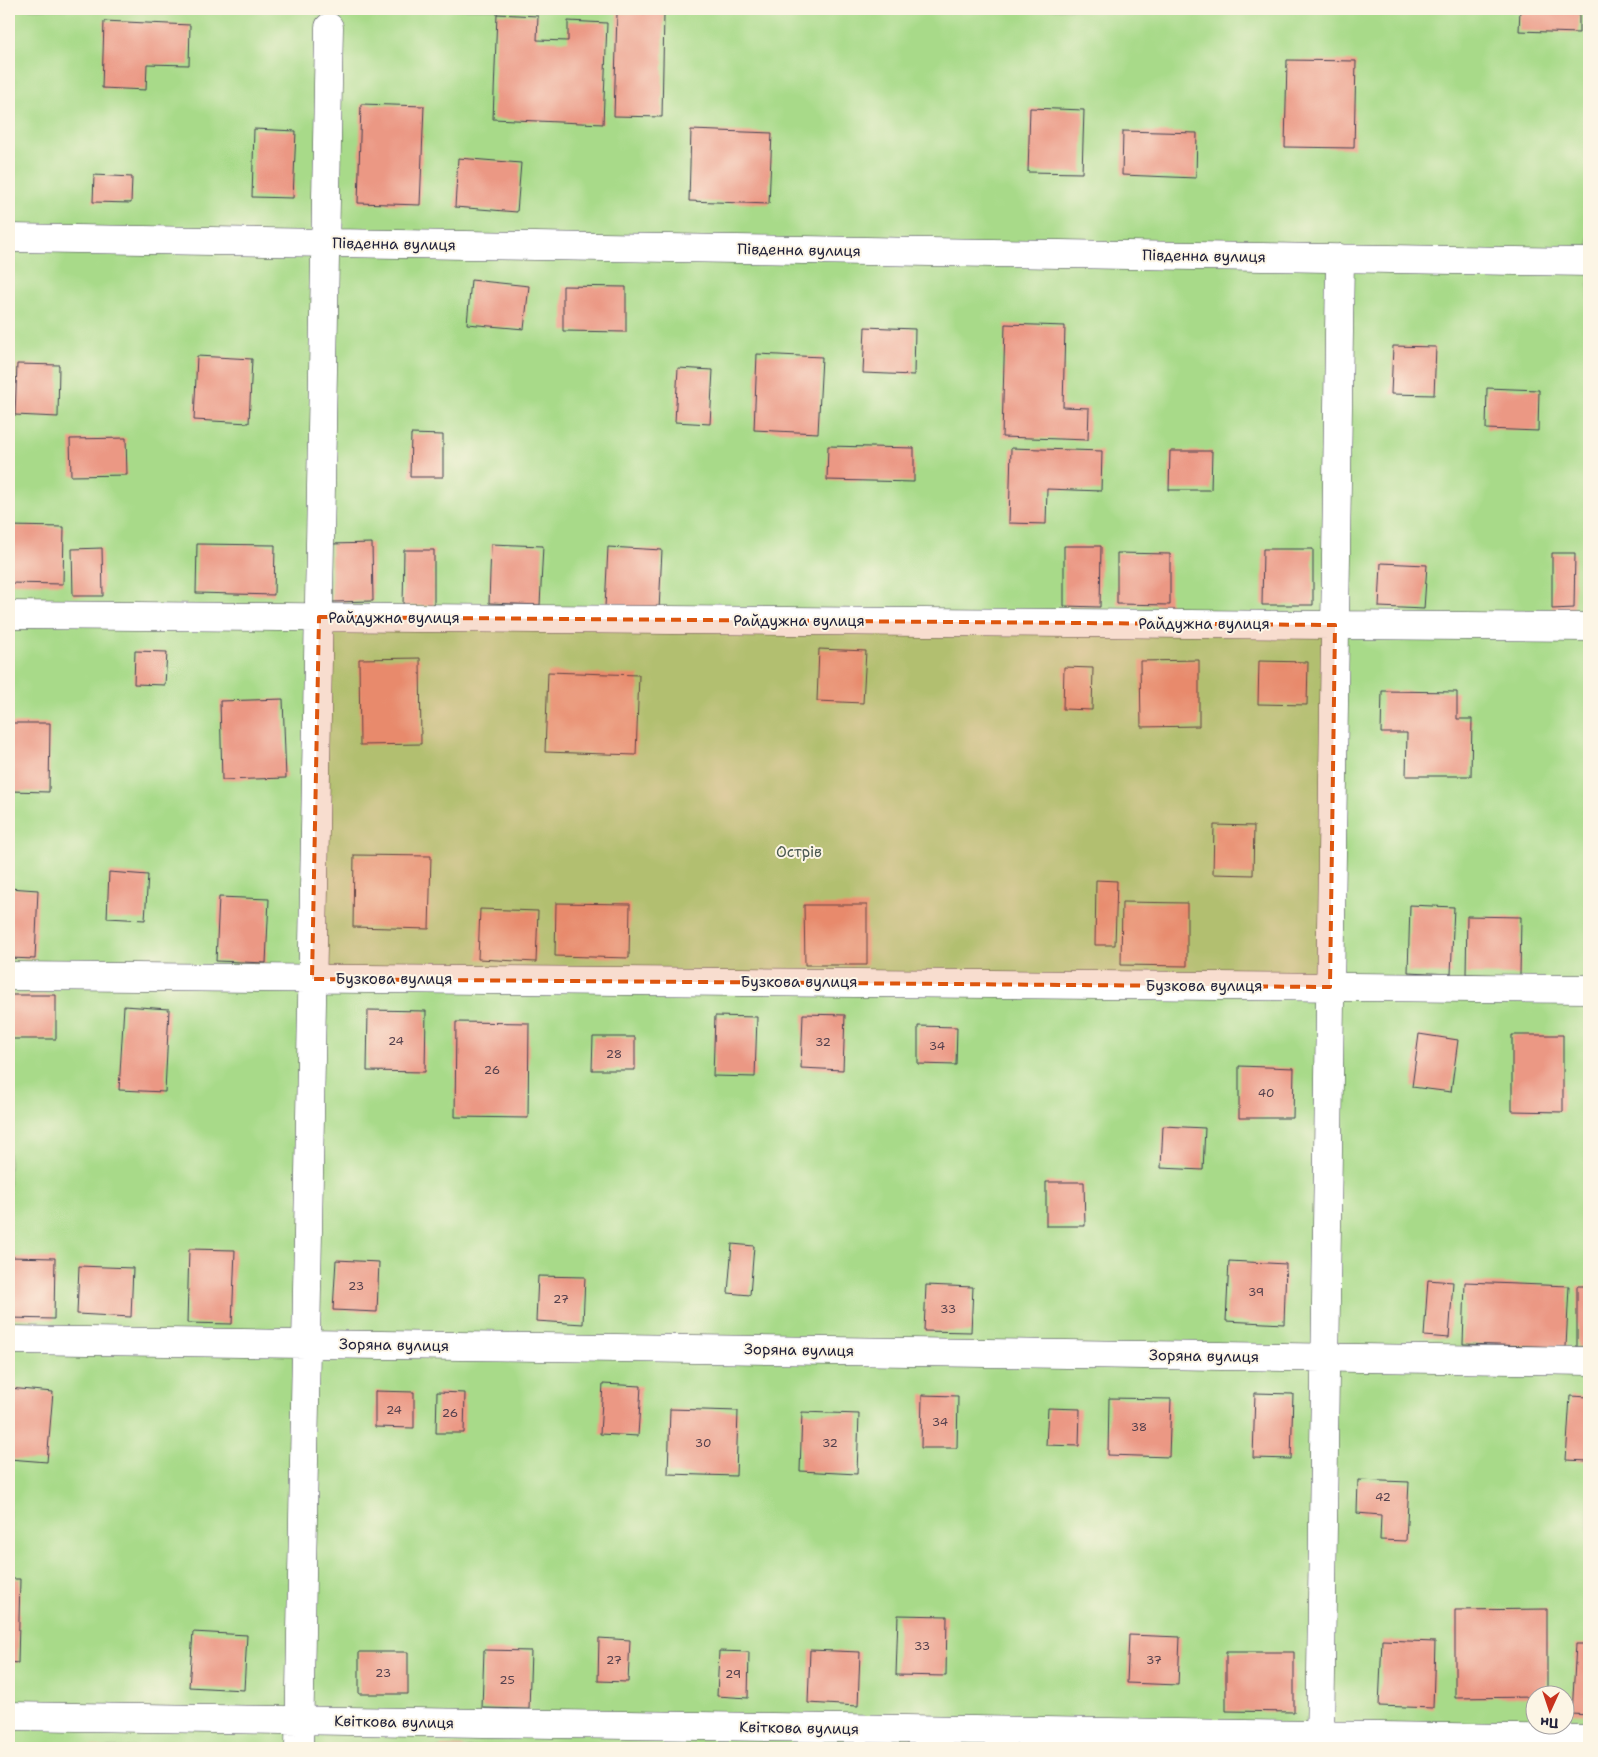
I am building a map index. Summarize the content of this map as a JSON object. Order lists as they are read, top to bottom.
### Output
{
  "streets": {
    "street": [
      "Південна вулиця",
      "Райдужна вулиця",
      "Бузкова вулиця",
      "Зоряна вулиця",
      "Квіткова вулиця"
    ]
  },
  "parks": ["Острів"],
  "house_numbers": [
    "24",
    "32",
    "34",
    "28",
    "26",
    "40",
    "23",
    "39",
    "27",
    "33",
    "24",
    "26",
    "34",
    "38",
    "30",
    "32",
    "42",
    "33",
    "27",
    "37",
    "23",
    "29",
    "25"
  ],
  "north": "bottom"
}
